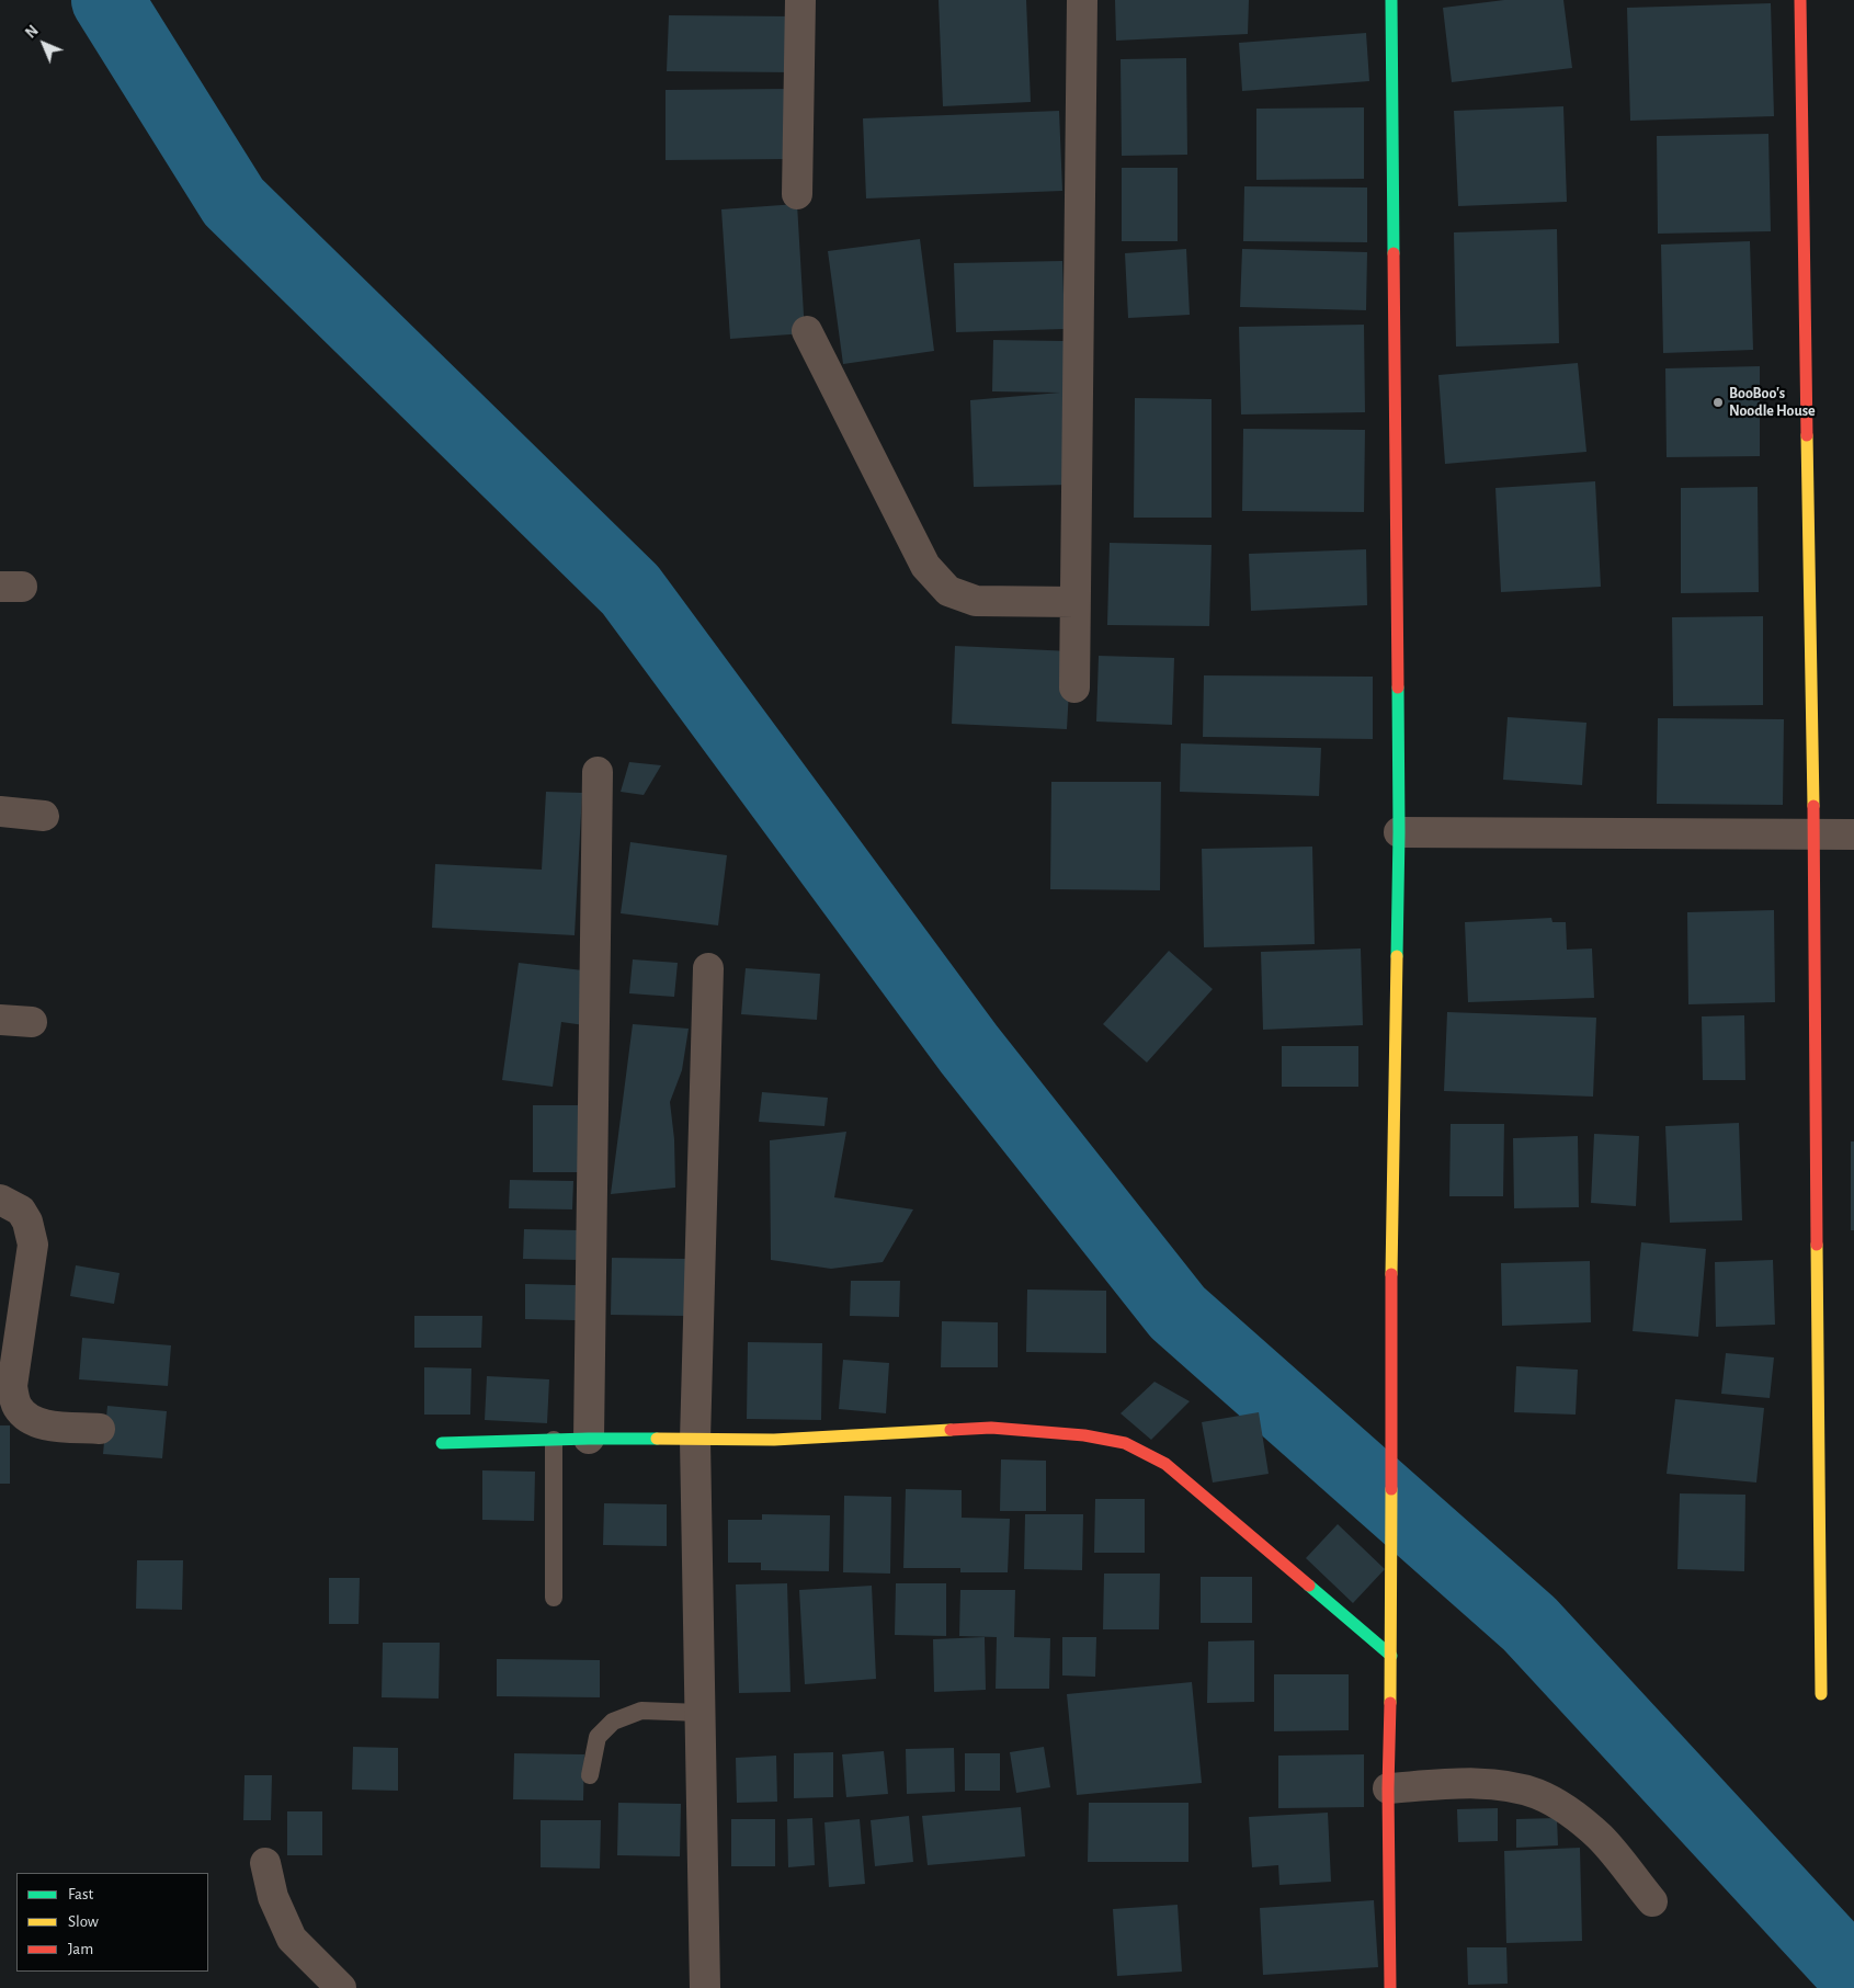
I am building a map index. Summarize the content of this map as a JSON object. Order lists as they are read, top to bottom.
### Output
{
  "places": ["BooBoo's Noodle House"],
  "legend": ["Fast", "Slow", "Jam"],
  "north": "top left"
}
